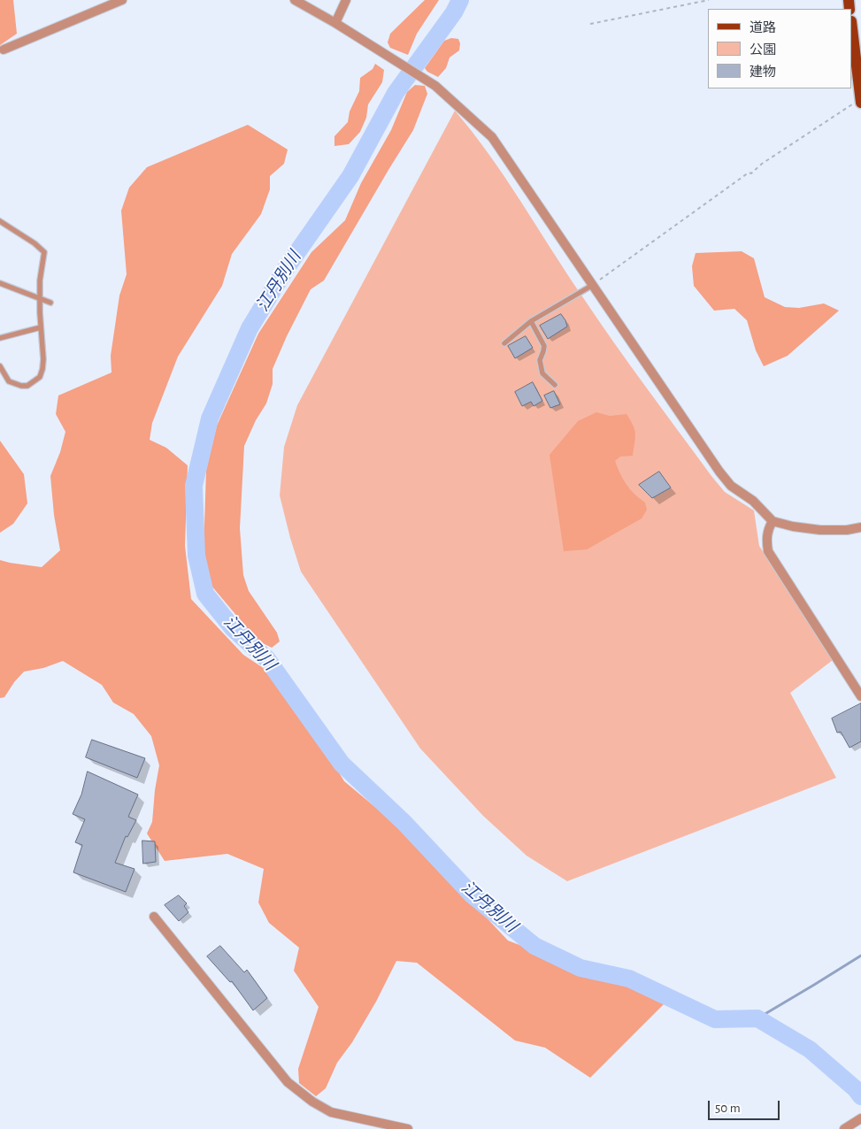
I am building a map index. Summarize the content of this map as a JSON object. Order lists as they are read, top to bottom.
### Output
{
  "water": ["江丹別川"],
  "legend": ["道路", "公園", "建物"],
  "scale_bar": "50 m"
}
